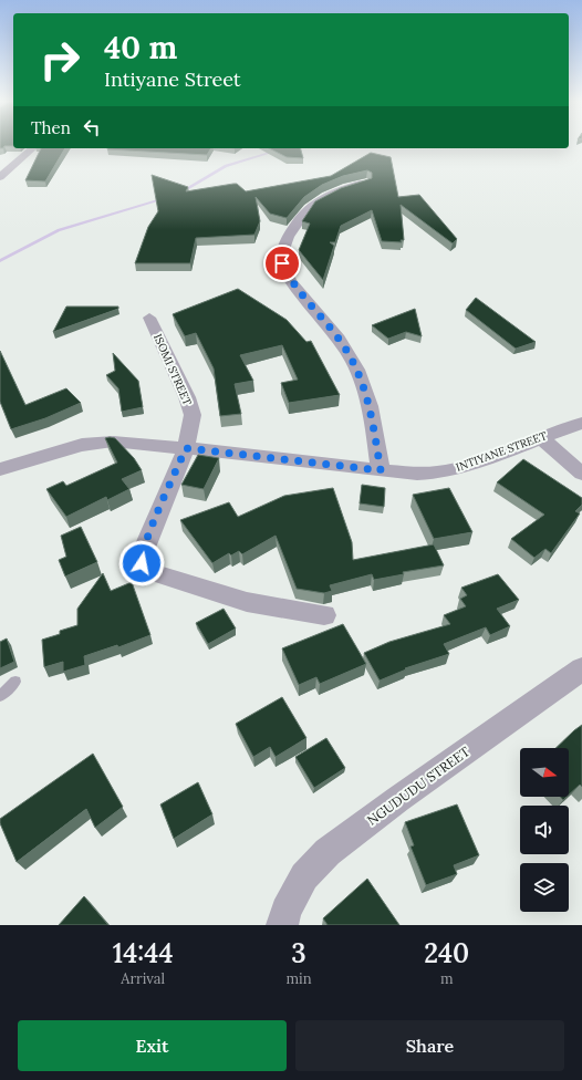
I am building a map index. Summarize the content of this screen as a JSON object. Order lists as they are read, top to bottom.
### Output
{
  "streets": {
    "street": ["ISOMI STREET", "INTIYANE STREET", "NGUDUDU STREET"]
  },
  "crossings": [
    ["ISOMI STREET", "INTIYANE STREET"]
  ],
  "north": "right",
  "page": {
    "turn": ["40 m", "Intiyane Street"],
    "then": "Then",
    "eta": [
      "14:44",
      "Arrival",
      "3",
      "min",
      "240",
      "m"
    ],
    "buttons": ["Exit", "Share"]
  }
}
